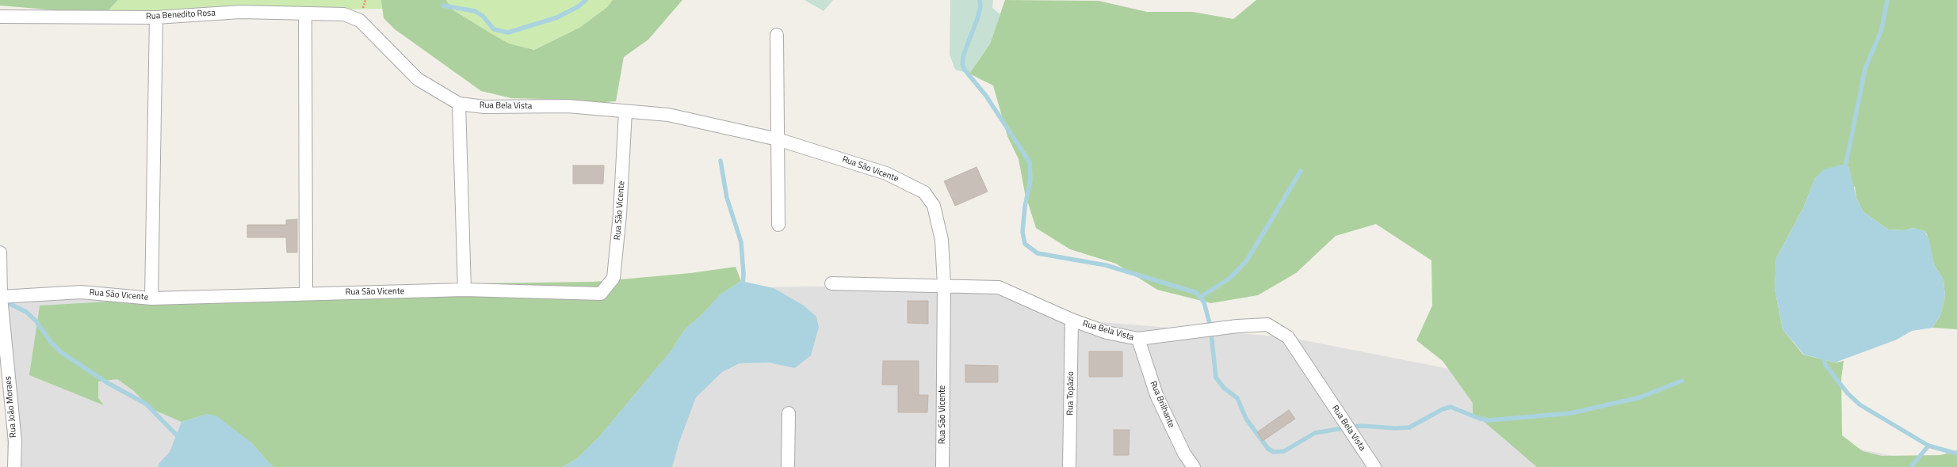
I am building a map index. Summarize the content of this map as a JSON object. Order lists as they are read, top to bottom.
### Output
{
  "streets": {
    "street": [
      "Rua Benedito Rosa",
      "Rua Bela Vista",
      "Rua São Vicente",
      "Rua Topázio",
      "Rua Brilhante",
      "Rua João Moraes"
    ]
  },
  "crossings": [
    ["Rua Benedito Rosa", "Rua Bela Vista"],
    ["Rua Bela Vista", "Rua São Vicente"],
    ["Rua Bela Vista", "Rua Topázio"],
    ["Rua Bela Vista", "Rua Brilhante"],
    ["Rua São Vicente", "Rua João Moraes"]
  ]
}
